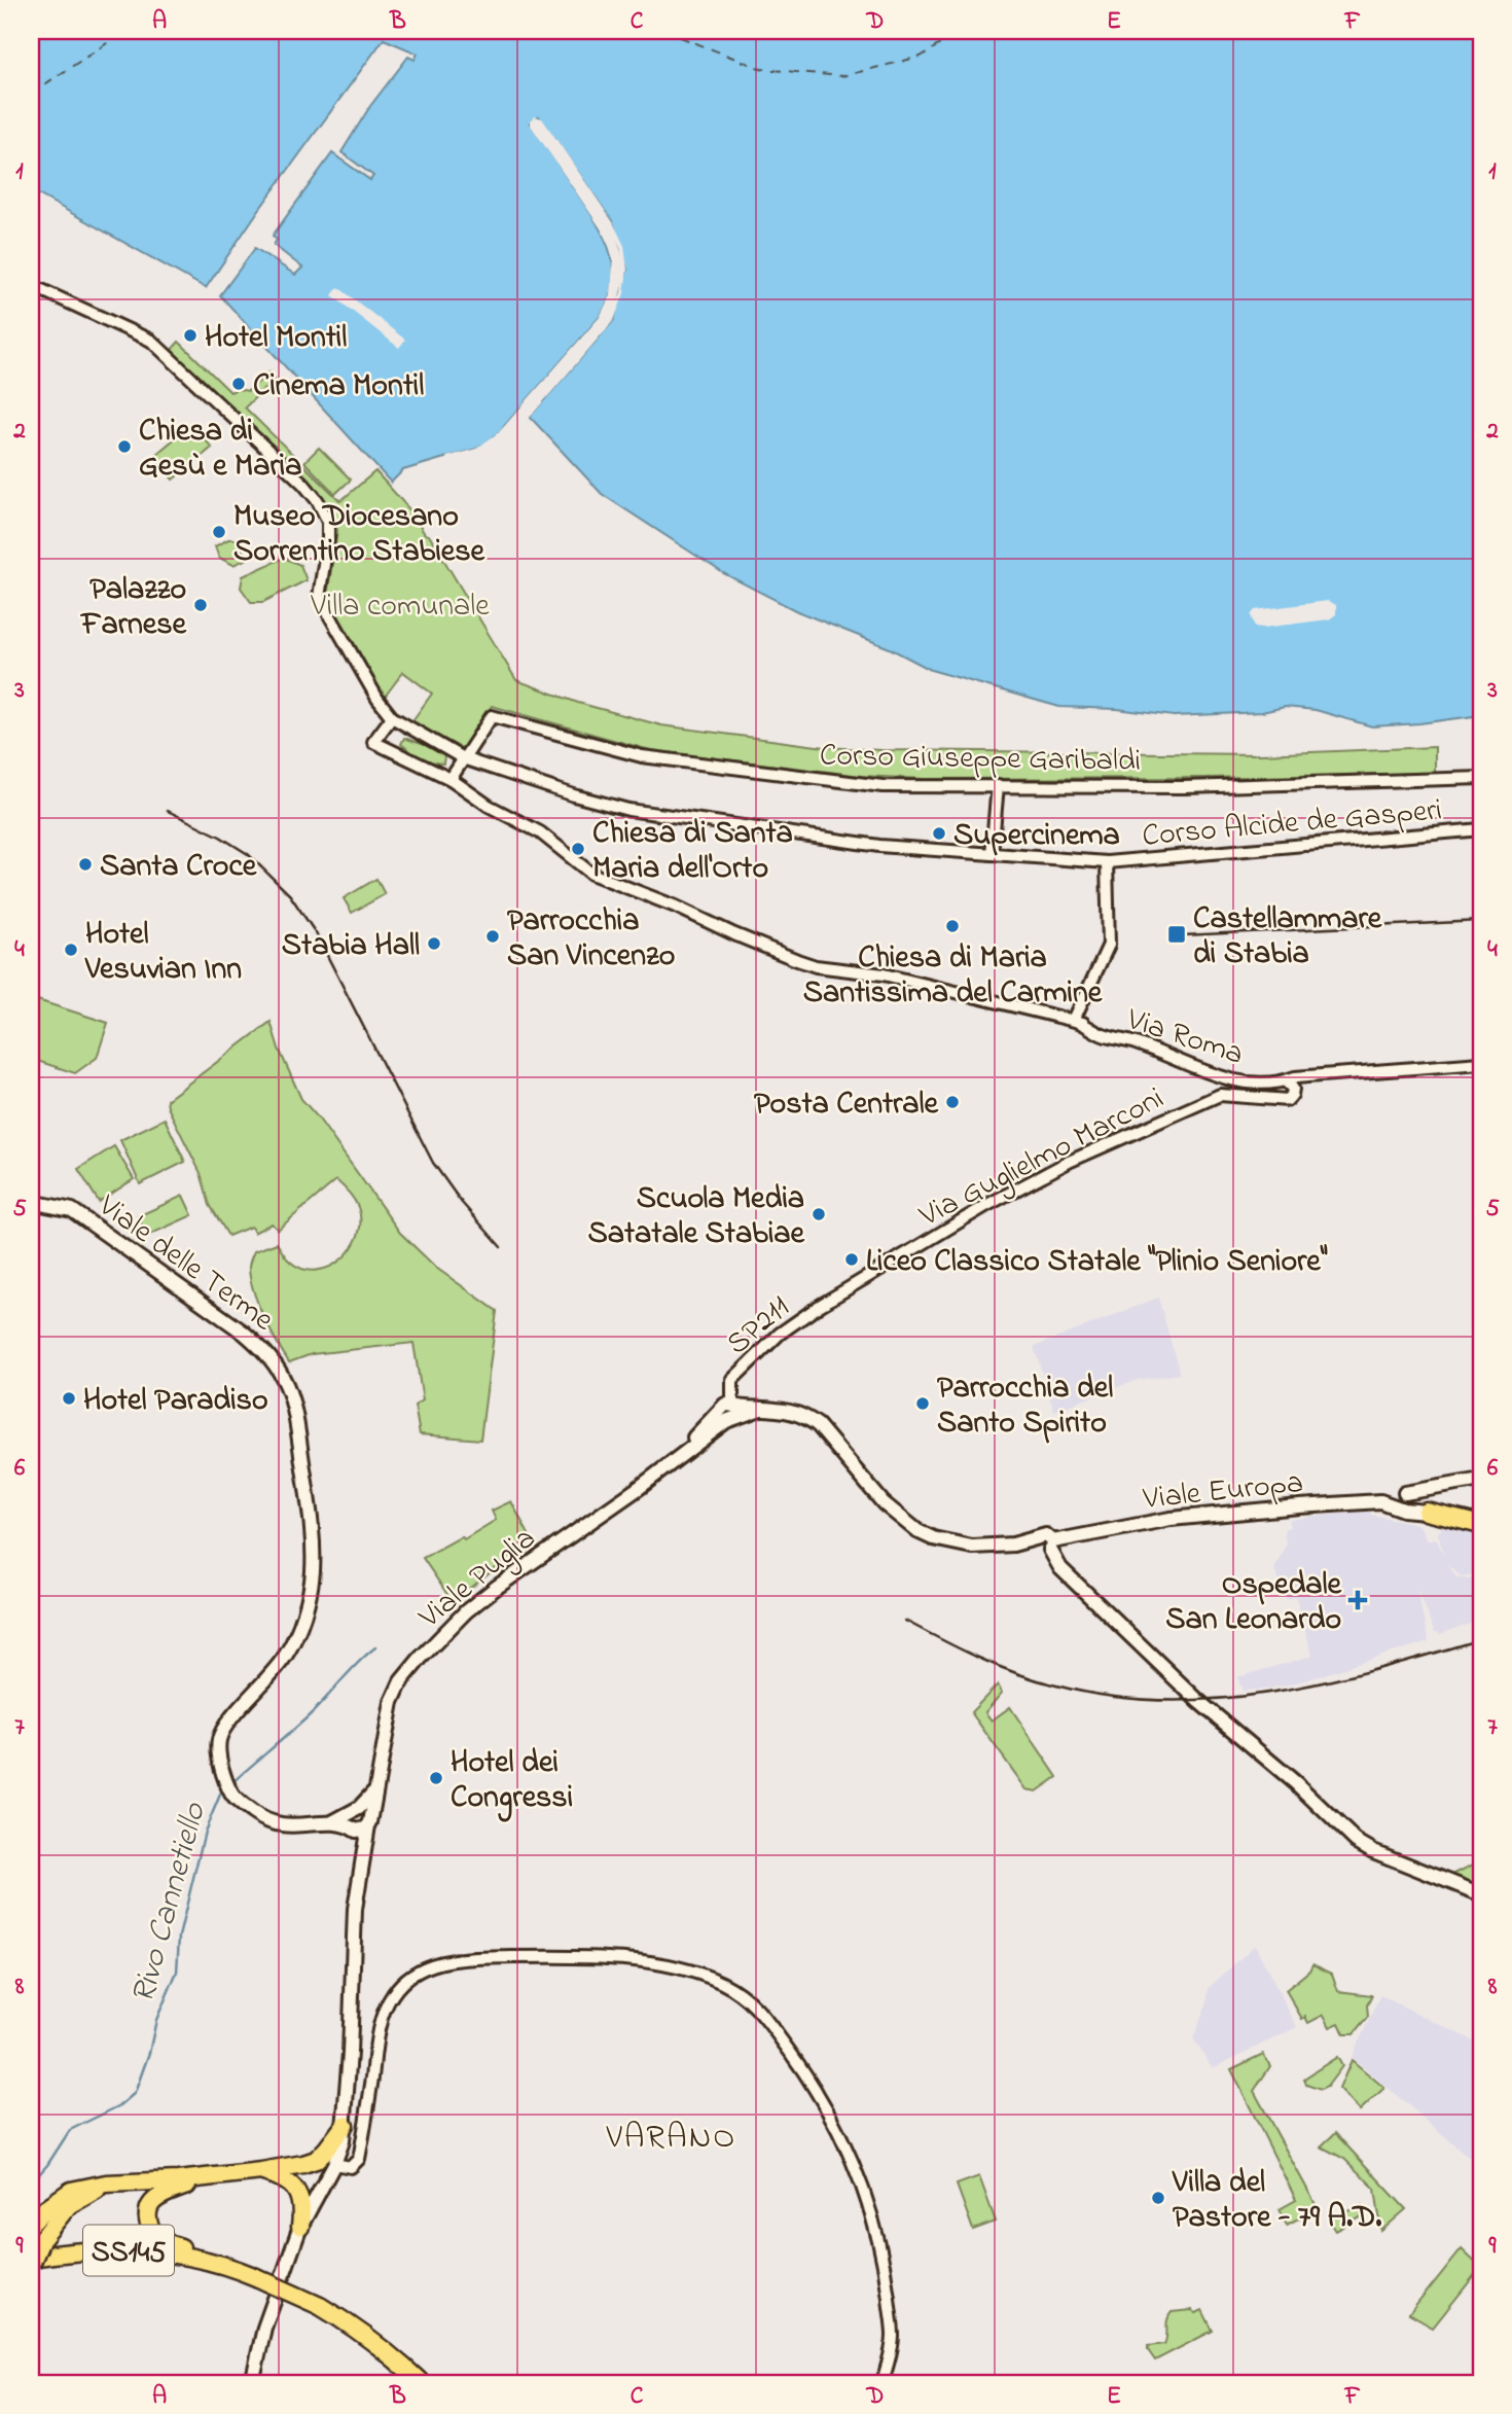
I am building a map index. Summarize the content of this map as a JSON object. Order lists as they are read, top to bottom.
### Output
{
  "streets": {
    "highway": ["SS145"],
    "main road": ["Viale delle Terme", "Viale Europa", "Viale Puglia"],
    "street": [
      "Corso Giuseppe Garibaldi",
      "Corso Alcide de Gasperi",
      "Via Roma",
      "Via Guglielmo Marconi",
      "SP211"
    ]
  },
  "crossings": [
    ["Corso Giuseppe Garibaldi", "Corso Alcide de Gasperi"],
    ["Corso Alcide de Gasperi", "Via Roma"],
    ["Via Roma", "Via Guglielmo Marconi"],
    ["Via Guglielmo Marconi", "SP211"],
    ["Viale delle Terme", "Viale Puglia"],
    ["SP211", "Viale Europa"],
    ["SP211", "Viale Puglia"],
    ["Viale Europa", "Viale Puglia"]
  ],
  "districts": ["VARANO"],
  "water": ["Rivo Cannetiello"],
  "parks": ["Villa comunale"],
  "places": {
    "other": [
      "Hotel Montil",
      "Cinema Montil",
      "Chiesa di Gesù e Maria",
      "Museo Diocesano Sorrentino Stabiese",
      "Palazzo Farnese",
      "Supercinema",
      "Chiesa di Santa Maria dell'Orto",
      "Santa Croce",
      "Chiesa di Maria Santissima del Carmine",
      "Parrocchia San Vincenzo",
      "Stabia Hall",
      "Hotel Vesuvian Inn",
      "Posta Centrale",
      "Scuola Media Satatale Stabiae",
      "Liceo Classico Statale \"Plinio Seniore\"",
      "Hotel Paradiso",
      "Parrocchia del Santo Spirito",
      "Hotel dei Congressi",
      "Villa del Pastore - 79 A.D."
    ],
    "transit": ["Castellammare di Stabia"],
    "health": ["Ospedale San Leonardo"]
  },
  "grid": {
    "columns": [
      "A",
      "B",
      "C",
      "D",
      "E",
      "F"
    ],
    "rows": [
      "1",
      "2",
      "3",
      "4",
      "5",
      "6",
      "7",
      "8",
      "9"
    ]
  }
}
